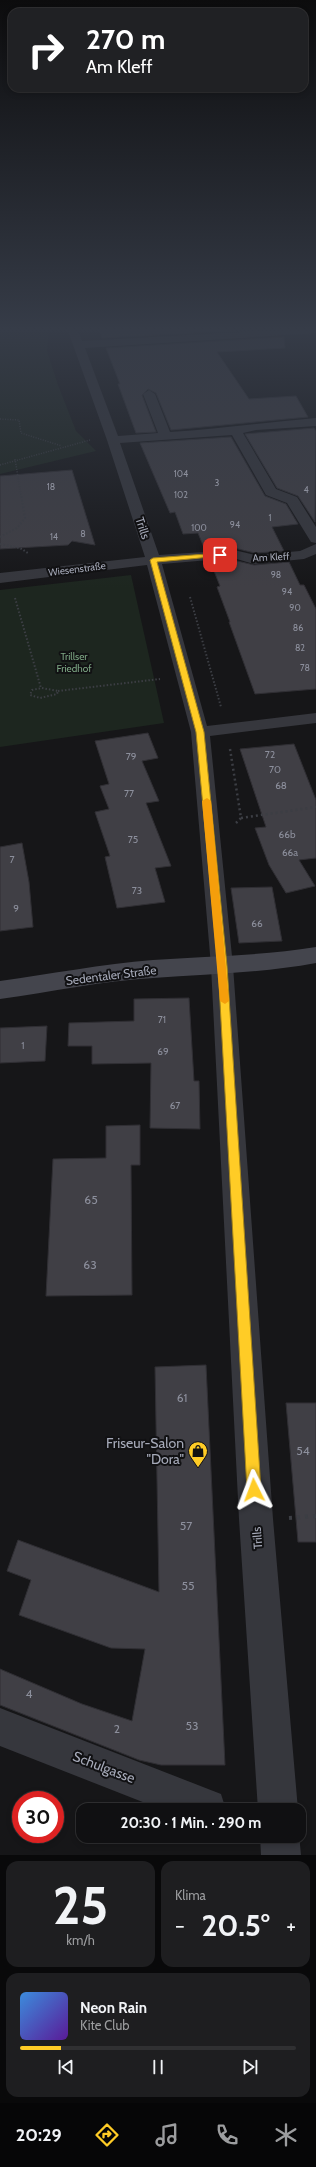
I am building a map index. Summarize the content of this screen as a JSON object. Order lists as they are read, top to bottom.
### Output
{
  "streets": {
    "street": [
      "Trills",
      "Am Kleff",
      "Wiesenstraße",
      "Sedentaler Straße",
      "Schulgasse"
    ]
  },
  "crossings": [
    ["Trills", "Am Kleff"],
    ["Trills", "Wiesenstraße"],
    ["Trills", "Sedentaler Straße"],
    ["Am Kleff", "Wiesenstraße"]
  ],
  "parks": ["Trillser Friedhof"],
  "places": {
    "shop": ["Friseur-Salon \"Dora\""]
  },
  "house_numbers": [
    "104",
    "3",
    "18",
    "4",
    "102",
    "1",
    "94",
    "100",
    "8",
    "14",
    "98",
    "94",
    "90",
    "86",
    "82",
    "78",
    "72",
    "79",
    "70",
    "68",
    "77",
    "66b",
    "75",
    "66a",
    "7",
    "73",
    "9",
    "66",
    "71",
    "1",
    "69",
    "67",
    "65",
    "63",
    "61",
    "54",
    "57",
    "55",
    "4",
    "53",
    "2"
  ],
  "page": {
    "turn": ["270 m", "Am Kleff"],
    "limit": "30",
    "trip": "20:30 · 1 Min. · 290 m",
    "tile": [
      ["25", "km/h"],
      "Klima"
    ],
    "heat": ["−", "20.5°", "+"],
    "song": ["Neon Rain", "Kite Club"],
    "tabs": "20:29"
  }
}
